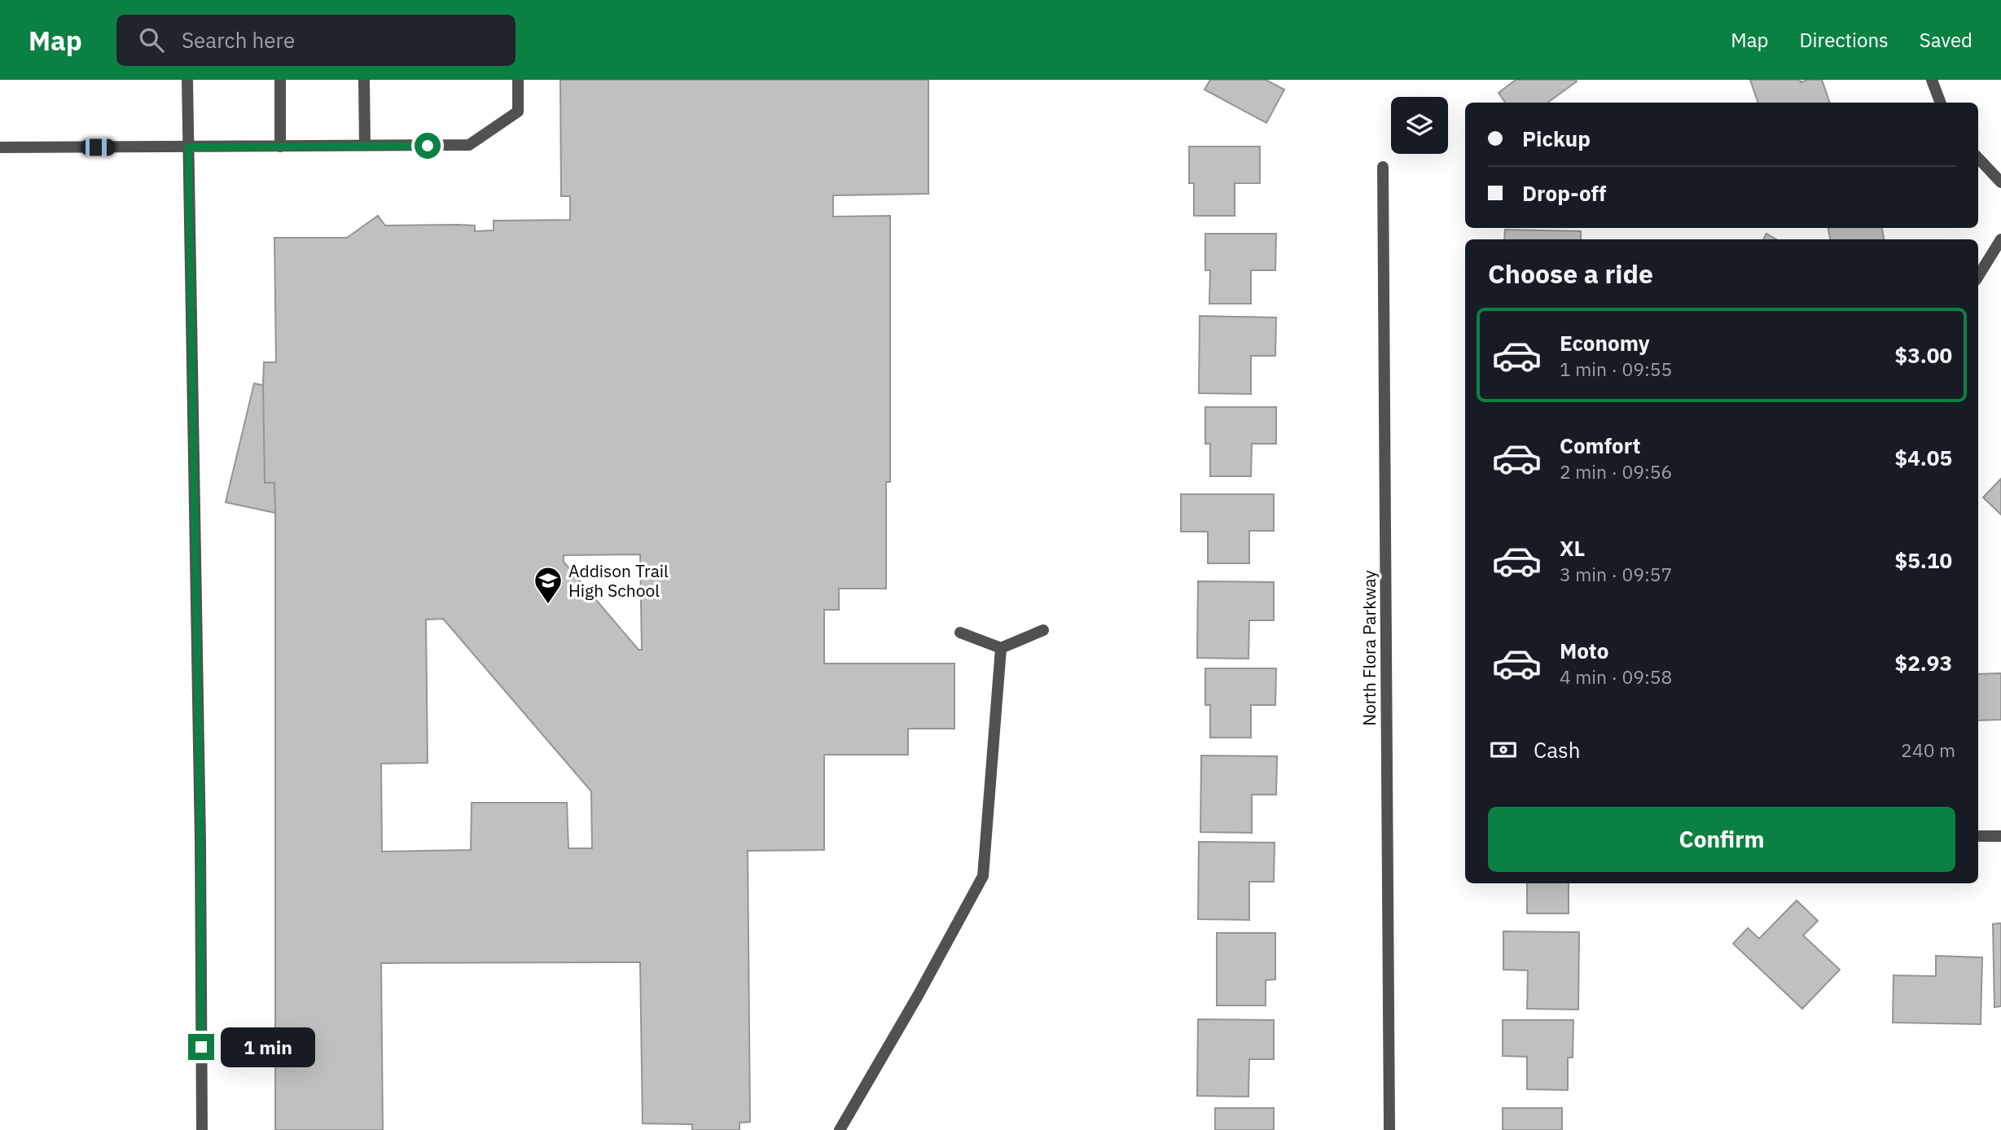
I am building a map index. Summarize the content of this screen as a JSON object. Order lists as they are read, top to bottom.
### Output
{
  "streets": {
    "street": ["North Flora Parkway"]
  },
  "places": {
    "school or university": ["Addison Trail High School"]
  },
  "page": {
    "header": "Map",
    "search": "Search here",
    "nav": ["Map", "Directions", "Saved"],
    "banner": ["Pickup", "Drop-off"],
    "heading": "Choose a ride",
    "list": [
      {
        "name": "Economy",
        "note": "1 min · 09:55",
        "value": "$3.00"
      },
      {
        "name": "Comfort",
        "note": "2 min · 09:56",
        "value": "$4.05"
      },
      {
        "name": "XL",
        "note": "3 min · 09:57",
        "value": "$5.10"
      },
      {
        "name": "Moto",
        "note": "4 min · 09:58",
        "value": "$2.93"
      }
    ],
    "pay": ["Cash", "240 m"],
    "buttons": "Confirm",
    "bubble": "1 min"
  }
}
